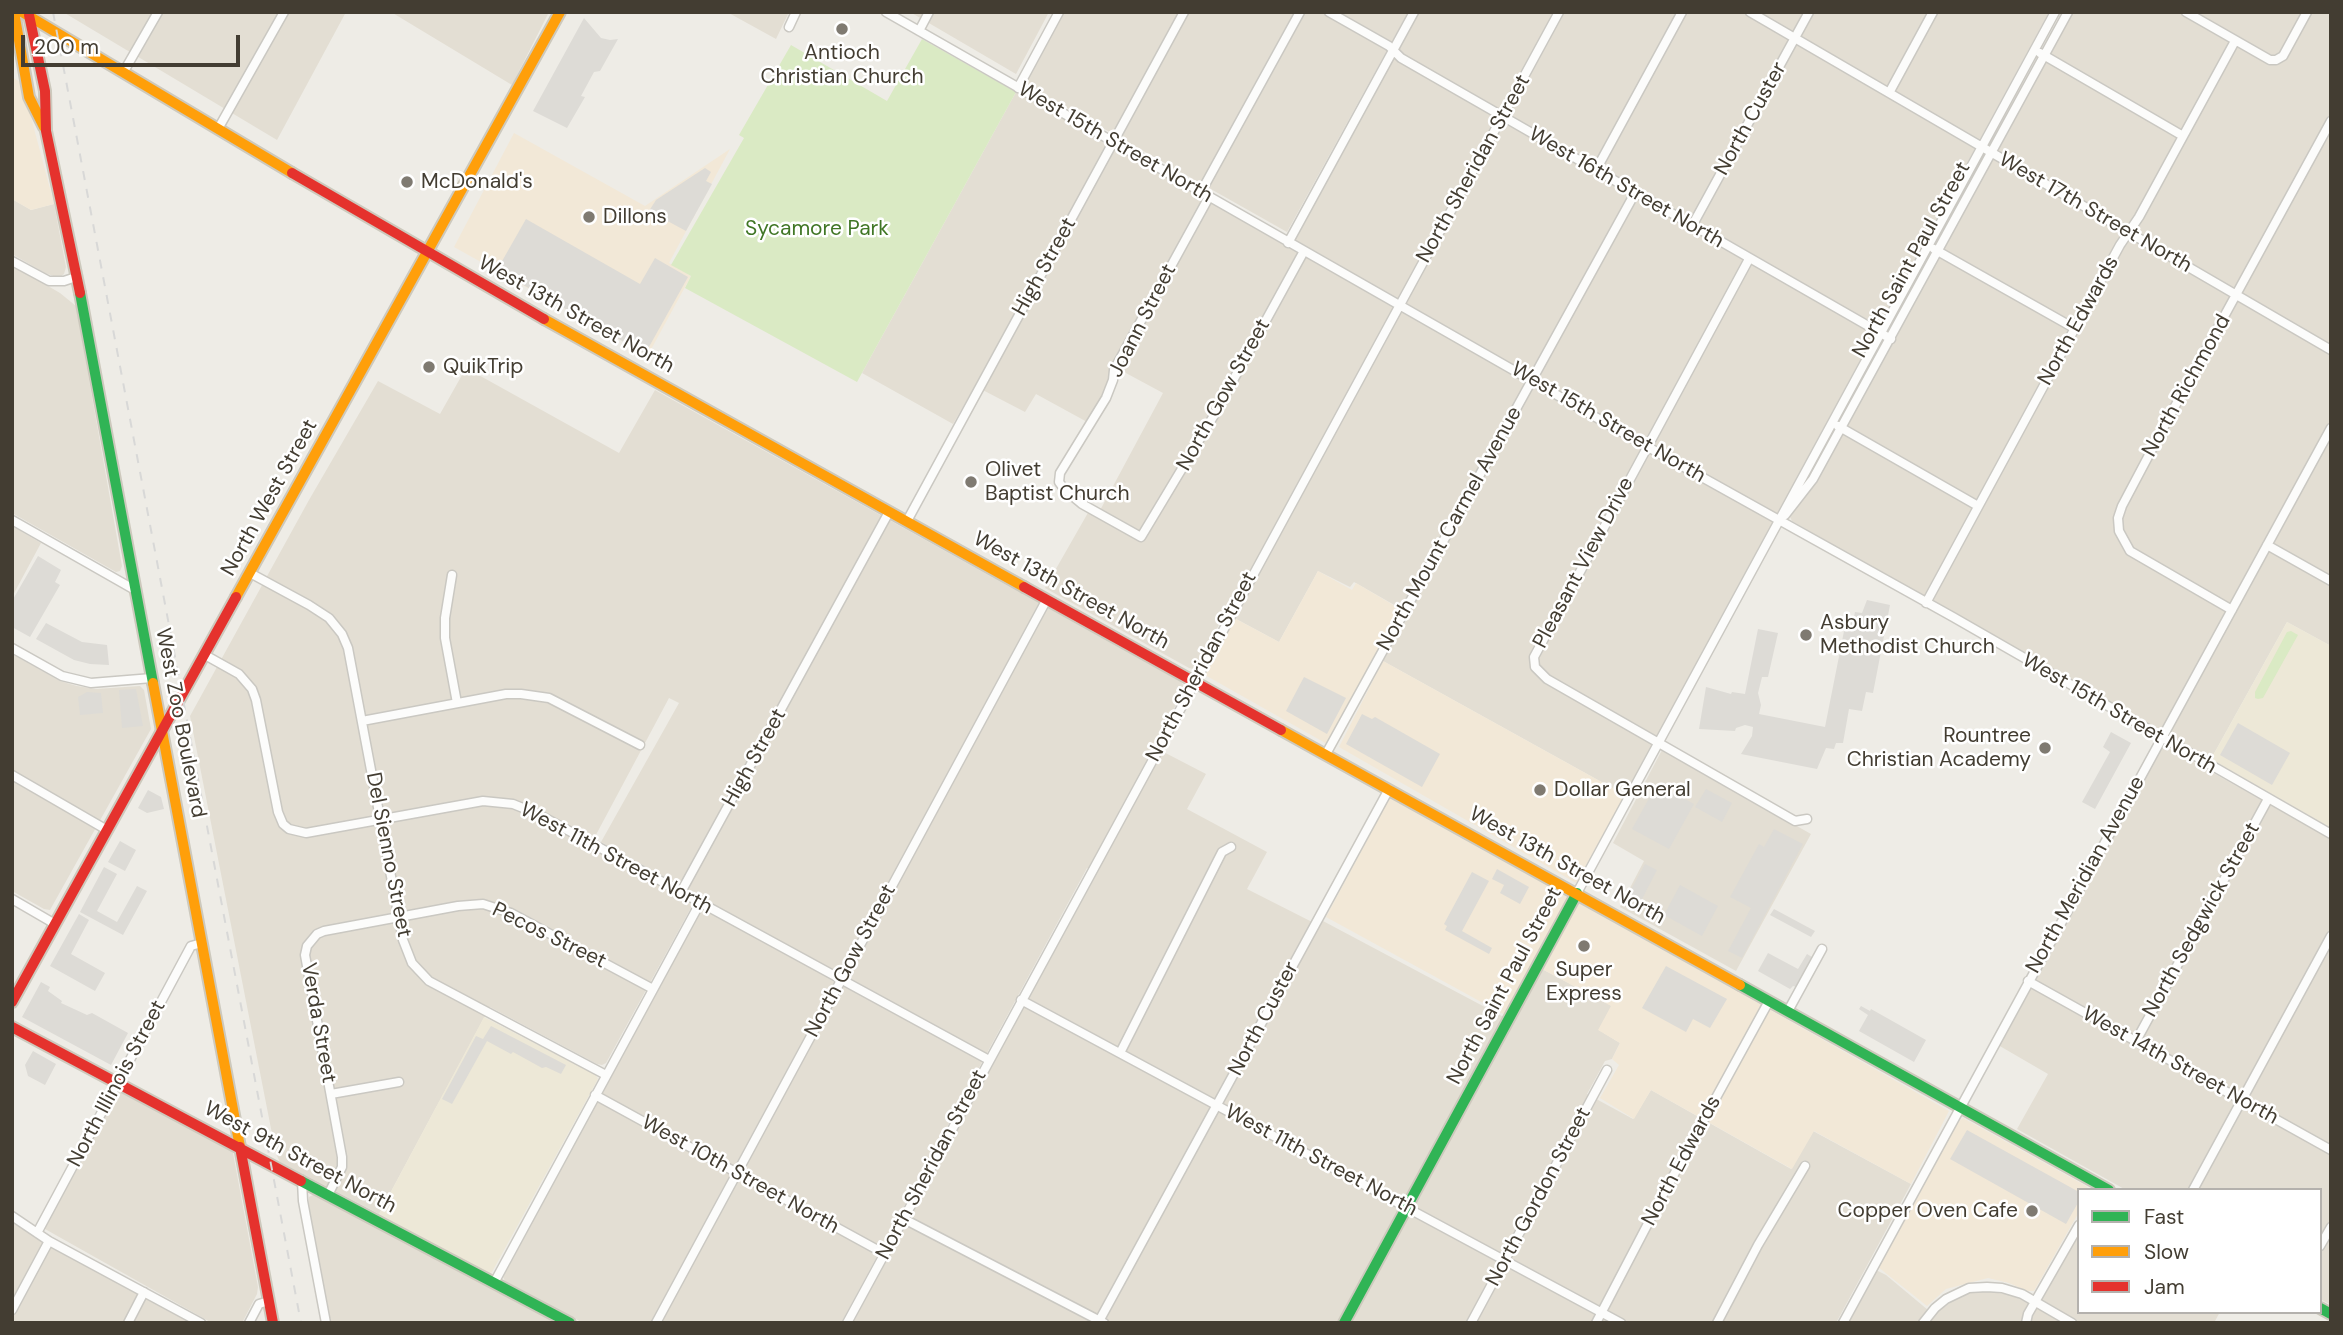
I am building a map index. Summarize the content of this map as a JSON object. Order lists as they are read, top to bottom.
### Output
{
  "streets": {
    "street": [
      "North Custer",
      "West 15th Street North",
      "North Sheridan Street",
      "West 16th Street North",
      "West 17th Street North",
      "North Saint Paul Street",
      "High Street",
      "West 13th Street North",
      "Joann Street",
      "North Edwards",
      "North Richmond",
      "North Gow Street",
      "North West Street",
      "North Mount Carmel Avenue",
      "Pleasant View Drive",
      "West Zoo Boulevard",
      "Del Sienno Street",
      "West 11th Street North",
      "North Meridian Avenue",
      "North Sedgwick Street",
      "Pecos Street",
      "Verda Street",
      "West 14th Street North",
      "North Illinois Street",
      "West 9th Street North",
      "West 10th Street North",
      "North Gordon Street"
    ]
  },
  "crossings": [
    ["North Custer", "West 16th Street North"],
    ["North Custer", "West 17th Street North"],
    ["North Custer", "West 13th Street North"],
    ["North Custer", "West 11th Street North"],
    ["West 15th Street North", "North Sheridan Street"],
    ["West 15th Street North", "North Saint Paul Street"],
    ["West 15th Street North", "High Street"],
    ["West 15th Street North", "Joann Street"],
    ["West 15th Street North", "North Edwards"],
    ["West 15th Street North", "North Gow Street"],
    ["West 15th Street North", "North Mount Carmel Avenue"],
    ["West 15th Street North", "Pleasant View Drive"],
    ["West 15th Street North", "North Meridian Avenue"],
    ["West 15th Street North", "North Sedgwick Street"],
    ["North Sheridan Street", "West 16th Street North"],
    ["North Sheridan Street", "West 13th Street North"],
    ["North Sheridan Street", "West 11th Street North"],
    ["North Sheridan Street", "West 10th Street North"],
    ["West 16th Street North", "North Saint Paul Street"],
    ["West 16th Street North", "North Mount Carmel Avenue"],
    ["West 16th Street North", "Pleasant View Drive"],
    ["West 17th Street North", "North Saint Paul Street"],
    ["West 17th Street North", "North Edwards"],
    ["West 17th Street North", "North Richmond"],
    ["North Saint Paul Street", "West 13th Street North"],
    ["North Saint Paul Street", "Pleasant View Drive"],
    ["North Saint Paul Street", "West 11th Street North"],
    ["High Street", "West 13th Street North"],
    ["High Street", "West 11th Street North"],
    ["West 13th Street North", "North Edwards"],
    ["West 13th Street North", "North Gow Street"],
    ["West 13th Street North", "North West Street"],
    ["West 13th Street North", "North Mount Carmel Avenue"],
    ["West 13th Street North", "West Zoo Boulevard"],
    ["West 13th Street North", "North Meridian Avenue"],
    ["Joann Street", "North Gow Street"],
    ["North Edwards", "West 11th Street North"],
    ["North Richmond", "North Meridian Avenue"],
    ["North Gow Street", "West 11th Street North"],
    ["North Gow Street", "West 10th Street North"],
    ["North West Street", "West Zoo Boulevard"],
    ["North West Street", "Del Sienno Street"],
    ["North West Street", "West 11th Street North"],
    ["West Zoo Boulevard", "North Illinois Street"],
    ["West Zoo Boulevard", "West 9th Street North"],
    ["Del Sienno Street", "West 11th Street North"],
    ["Del Sienno Street", "Pecos Street"],
    ["Del Sienno Street", "Verda Street"],
    ["West 11th Street North", "North Gordon Street"],
    ["North Meridian Avenue", "West 14th Street North"],
    ["North Sedgwick Street", "West 14th Street North"],
    ["Pecos Street", "Verda Street"],
    ["Verda Street", "West 9th Street North"],
    ["North Illinois Street", "West 9th Street North"]
  ],
  "parks": ["Sycamore Park"],
  "places": [
    "Antioch Christian Church",
    "McDonald's",
    "Dillons",
    "QuikTrip",
    "Olivet Baptist Church",
    "Asbury Methodist Church",
    "Rountree Christian Academy",
    "Dollar General",
    "Super Express",
    "Copper Oven Cafe"
  ],
  "legend": ["Fast", "Slow", "Jam"],
  "scale_bar": "200 m"
}
